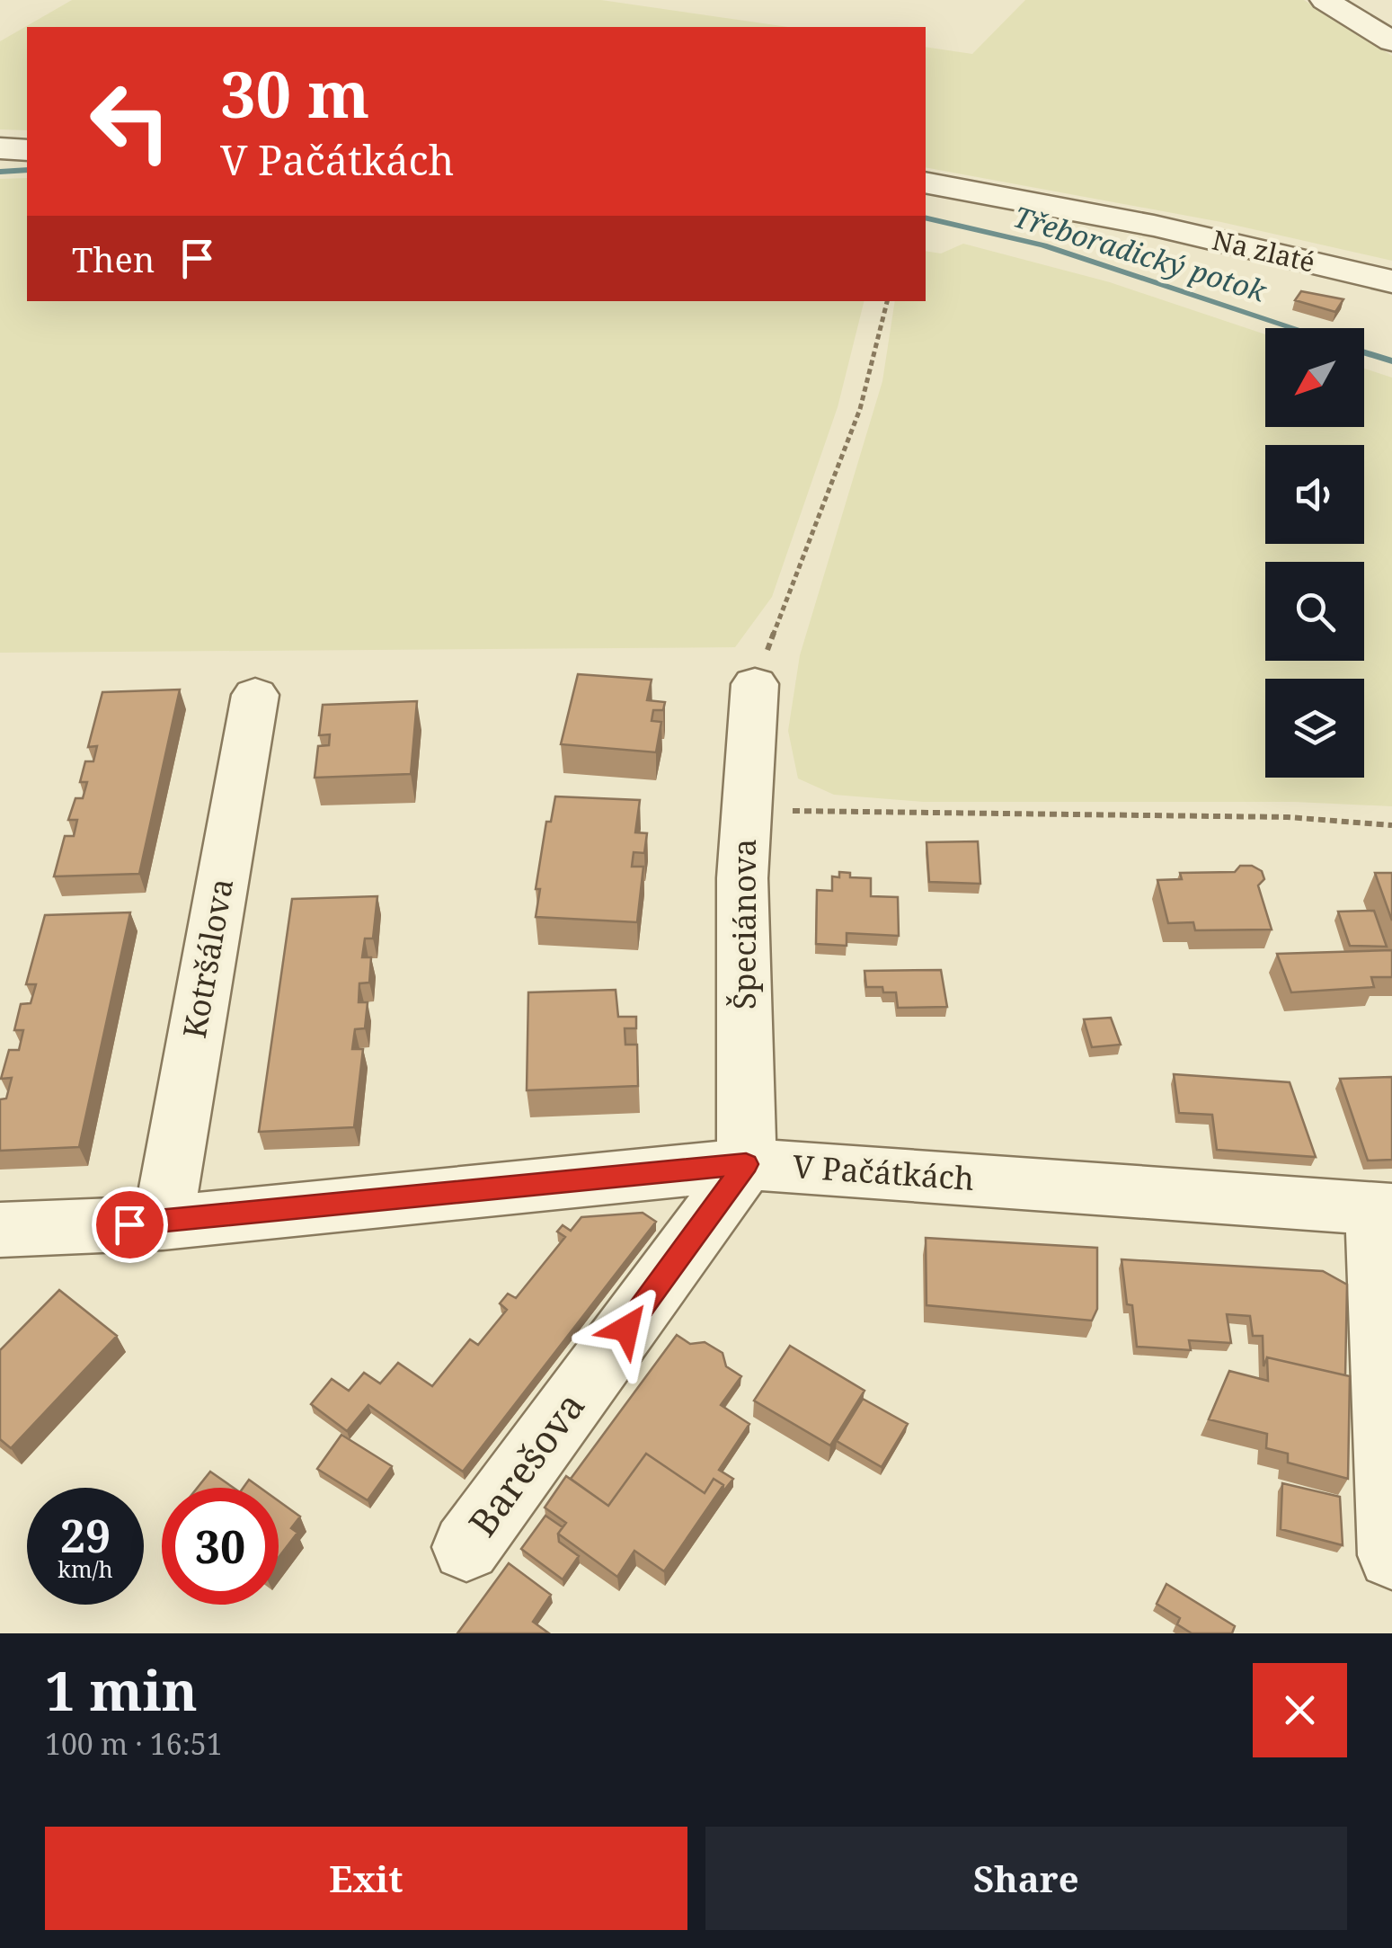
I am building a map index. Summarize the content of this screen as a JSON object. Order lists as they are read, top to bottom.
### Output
{
  "streets": {
    "street": [
      "Na zlaté",
      "Špeciánova",
      "Kotršálova",
      "V Pačátkách",
      "Barešova"
    ]
  },
  "crossings": [
    ["Špeciánova", "V Pačátkách"],
    ["Špeciánova", "Barešova"],
    ["Kotršálova", "V Pačátkách"],
    ["V Pačátkách", "Barešova"]
  ],
  "water": ["Třeboradický potok"],
  "north": "bottom left",
  "page": {
    "turn": ["30 m", "V Pačátkách"],
    "then": "Then",
    "speed": "29 km/h",
    "limit": "30",
    "heading": ["1 min", "100 m · 16:51"],
    "buttons": ["Exit", "Share"]
  }
}
